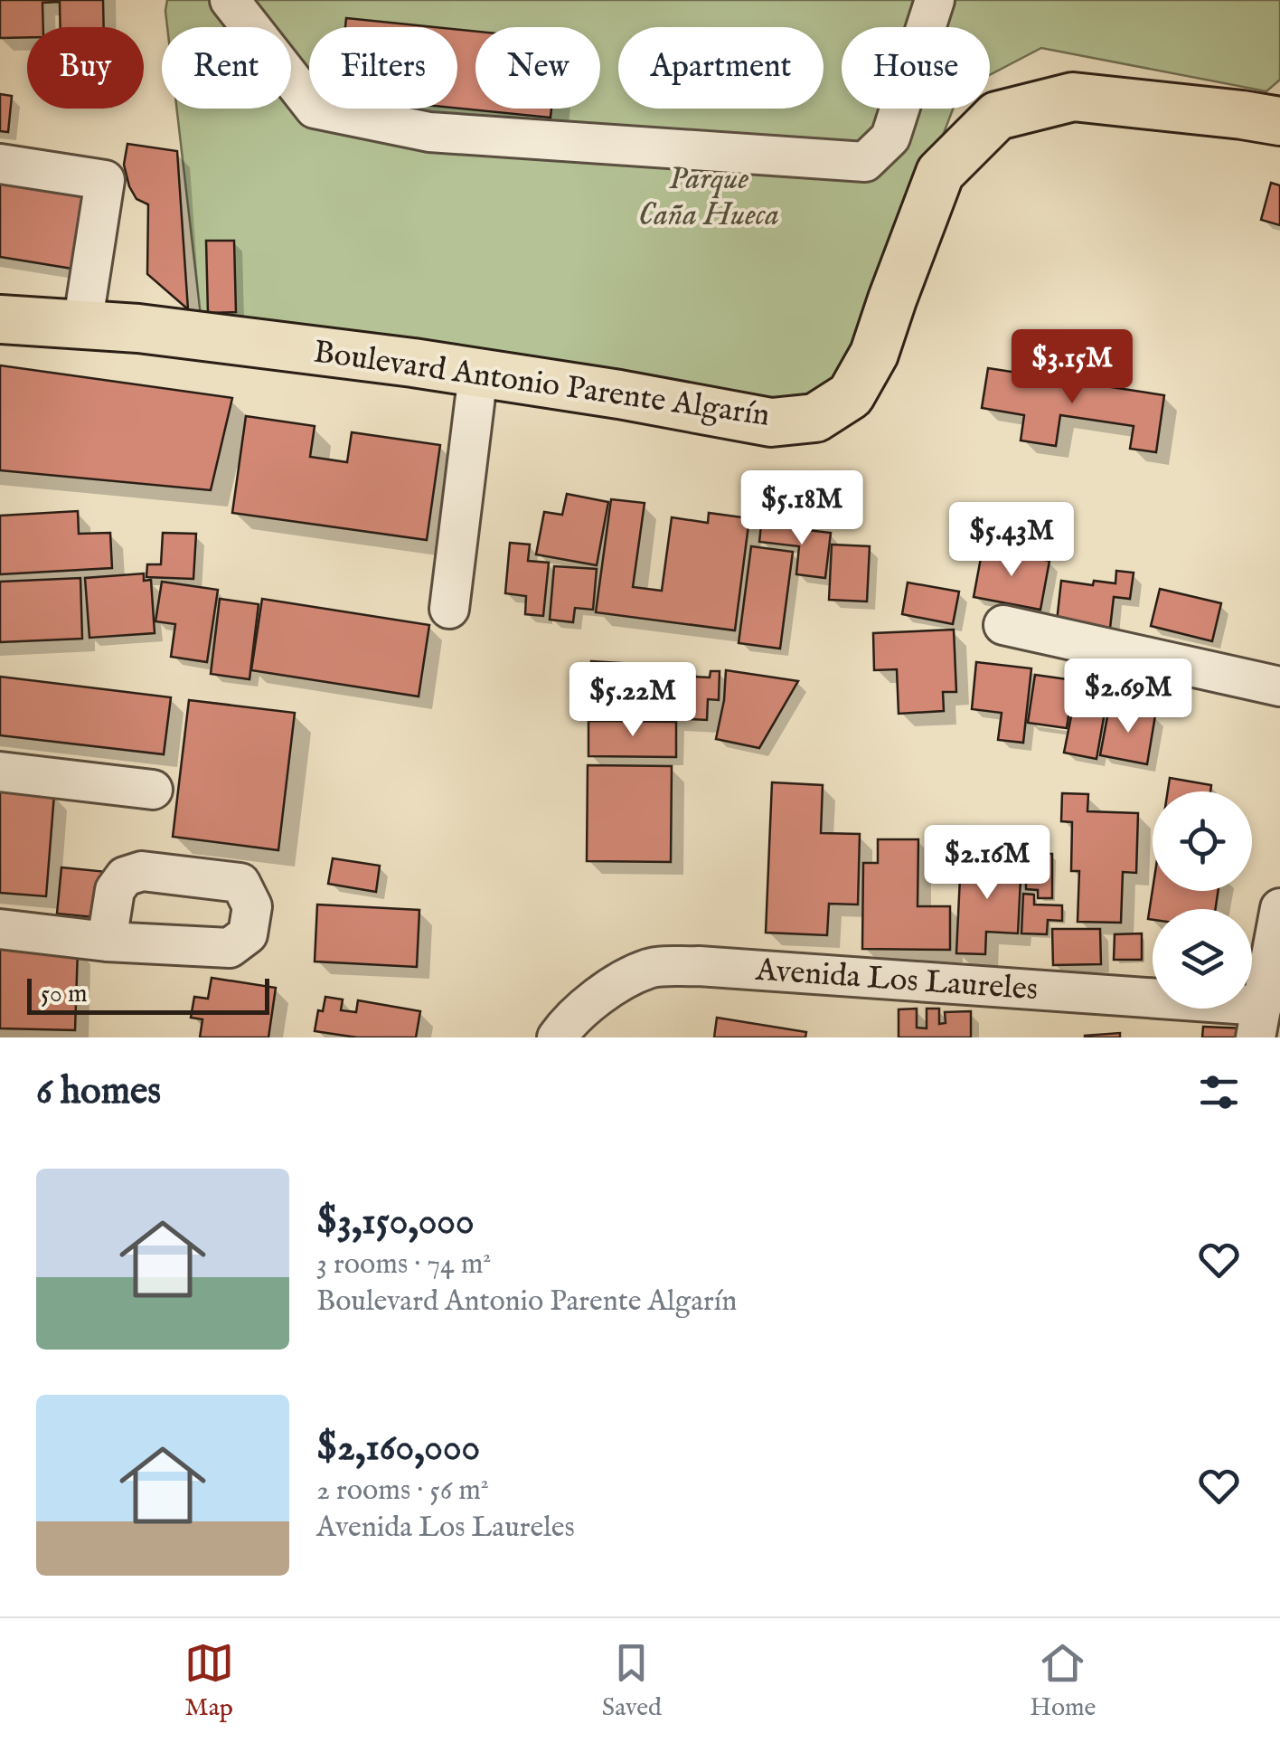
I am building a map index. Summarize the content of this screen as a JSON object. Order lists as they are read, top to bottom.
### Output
{
  "streets": {
    "main road": ["Boulevard Antonio Parente Algarín"],
    "street": ["Avenida Los Laureles"]
  },
  "parks": ["Parque Caña Hueca"],
  "scale_bar": "50 m",
  "page": {
    "chip": [
      "Buy",
      "Rent",
      "Filters",
      "New",
      "Apartment",
      "House"
    ],
    "price": [
      "$3.15M",
      "$5.18M",
      "$5.43M",
      "$2.69M",
      "$5.22M",
      "$2.16M"
    ],
    "scale": "50 m",
    "heading": "6 homes",
    "list": [
      {
        "name": "$3,150,000",
        "note": "3 rooms · 74 m² · Boulevard Antonio Parente Algarín"
      },
      {
        "name": "$2,160,000",
        "note": "2 rooms · 56 m² · Avenida Los Laureles"
      }
    ],
    "tabs": ["Map", "Saved", "Home"]
  }
}
